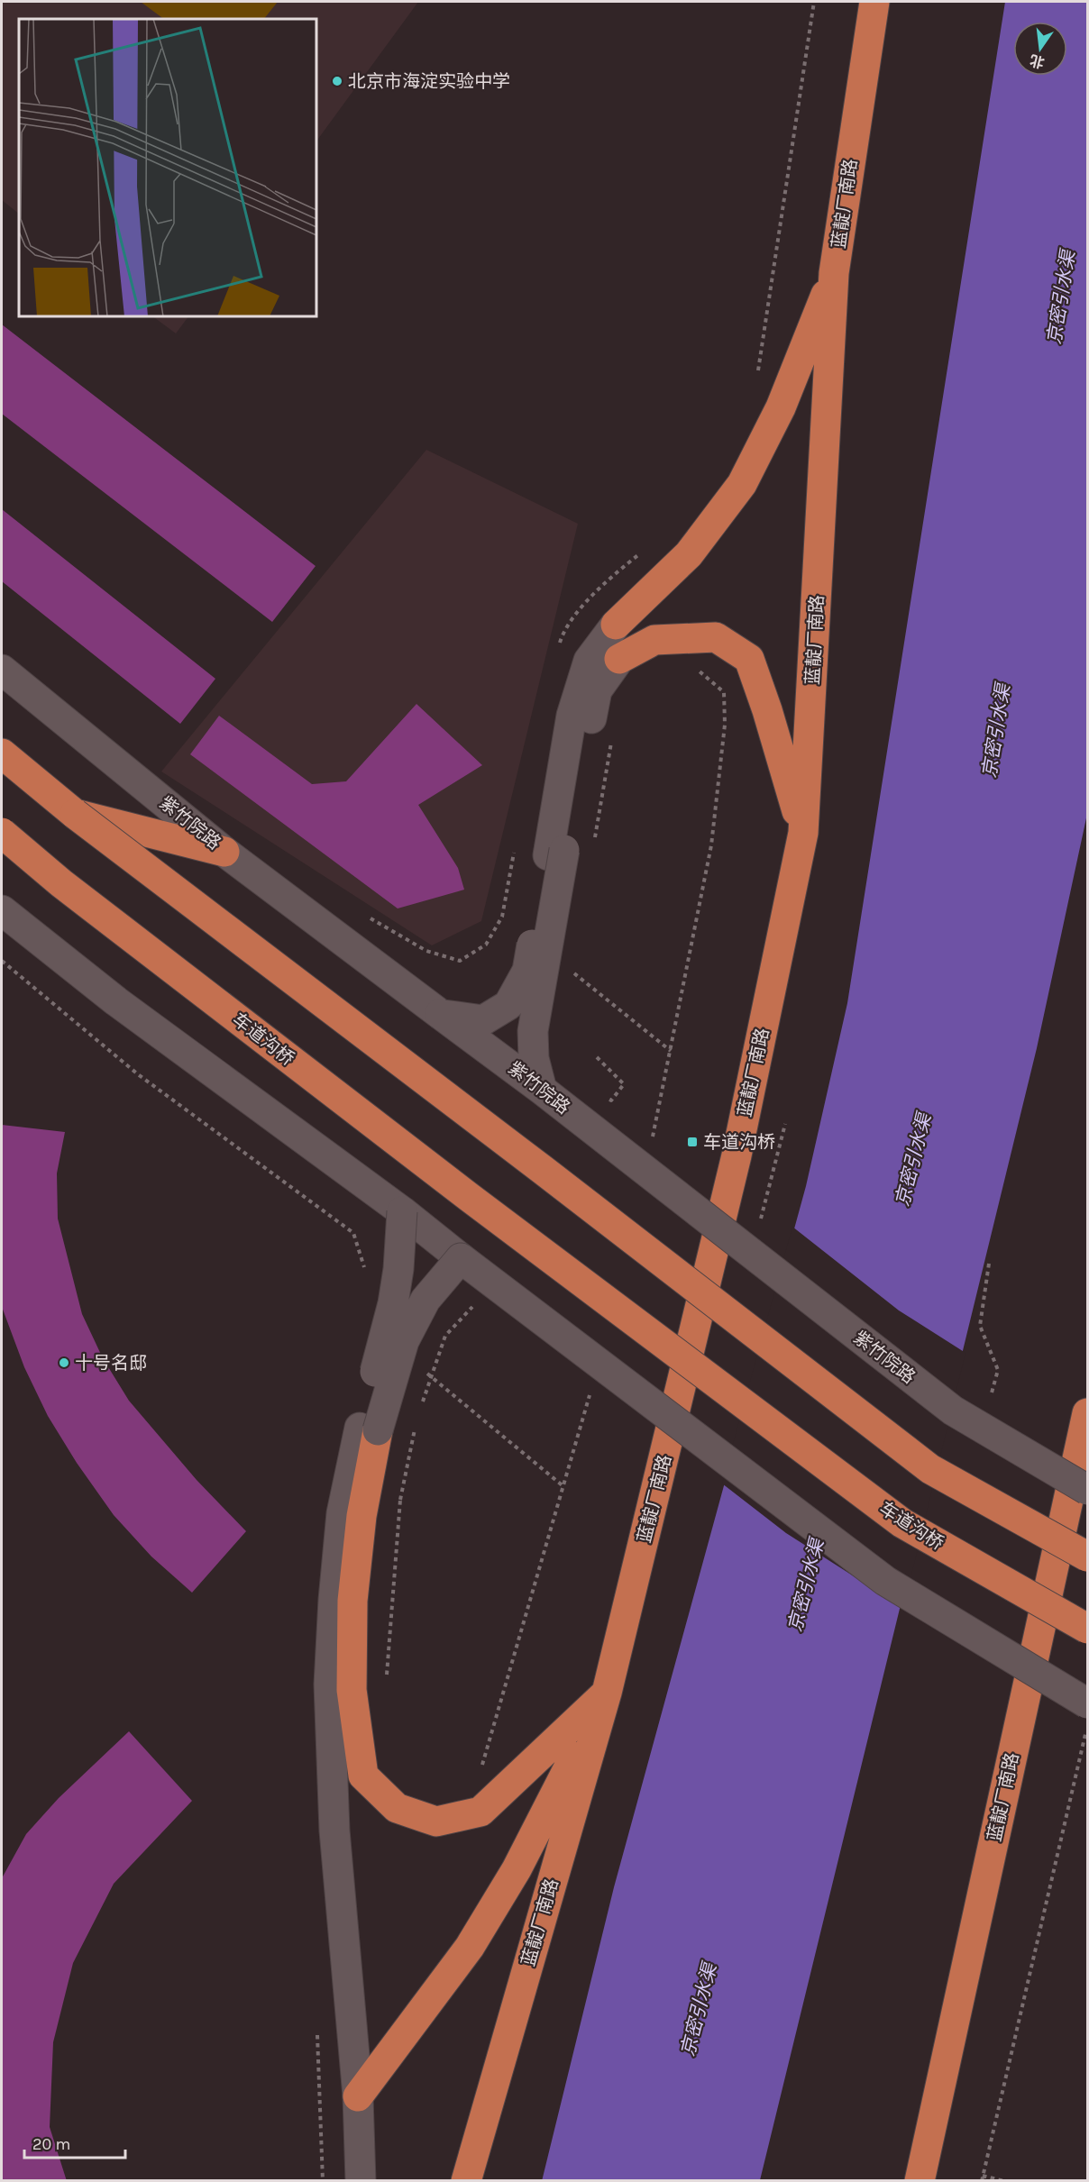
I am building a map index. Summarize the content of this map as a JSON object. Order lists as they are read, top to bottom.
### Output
{
  "streets": {
    "highway": ["蓝靛厂南路", "车道沟桥"],
    "street": ["紫竹院路"]
  },
  "water": ["京密引水渠"],
  "places": {
    "other": ["北京市海淀实验中学", "十号名邸"],
    "transit": ["车道沟桥"]
  },
  "scale_bar": "20 m",
  "north": "bottom"
}
